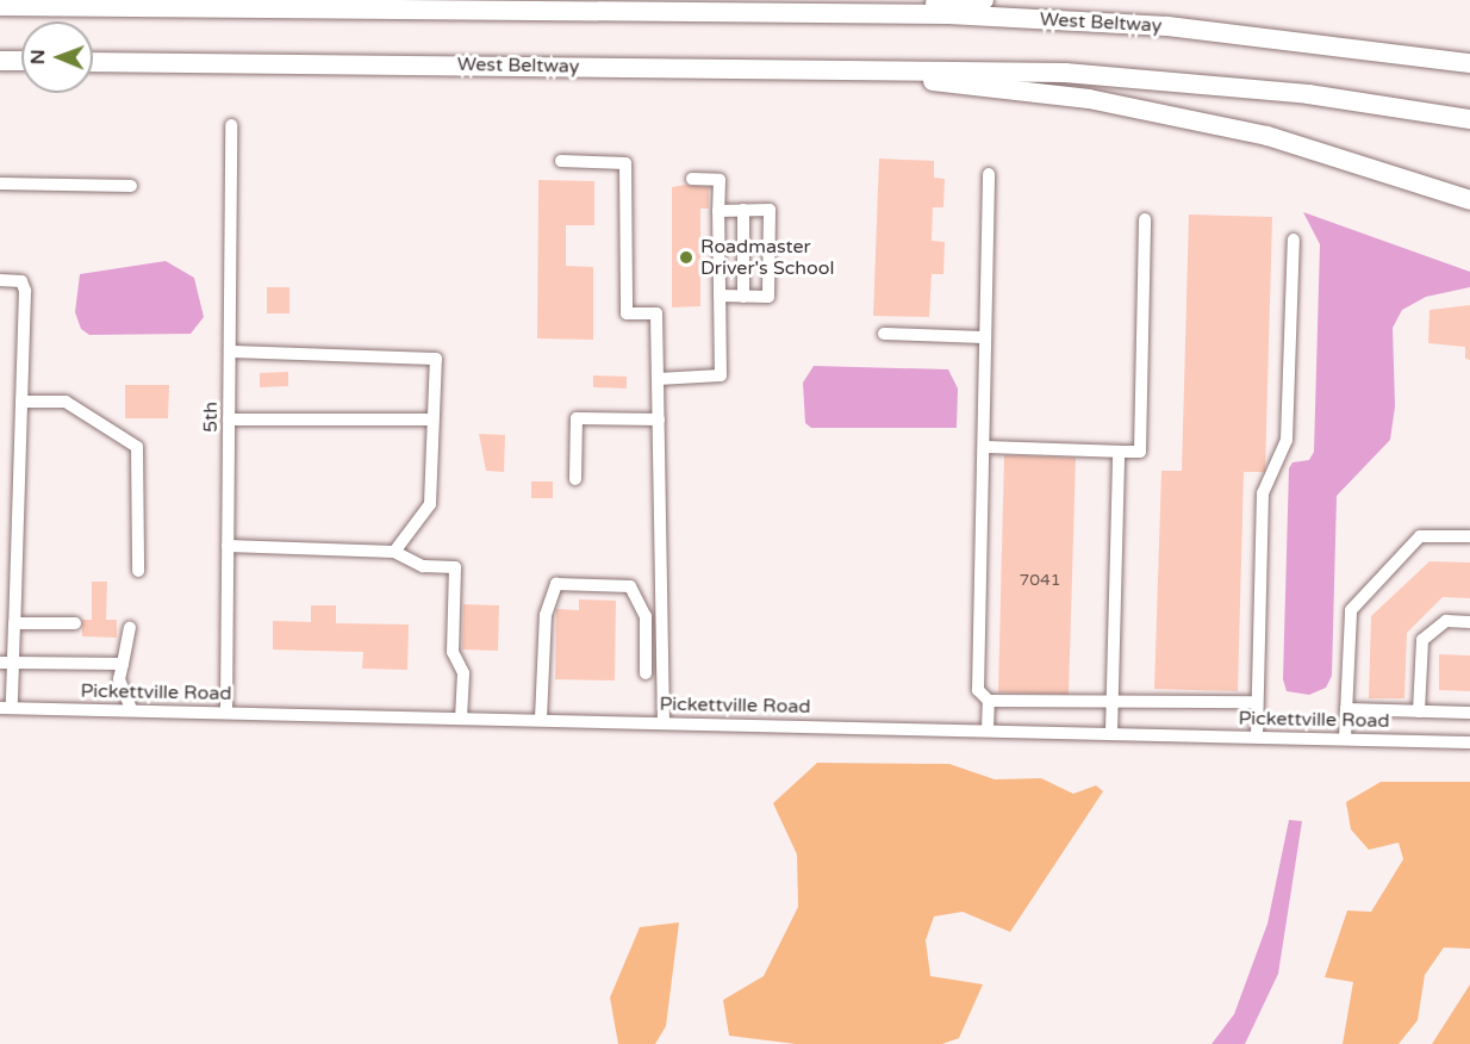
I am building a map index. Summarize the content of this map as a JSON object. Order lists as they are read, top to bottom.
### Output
{
  "streets": {
    "highway": ["West Beltway"],
    "street": ["5th", "Pickettville Road"]
  },
  "crossings": [
    ["5th", "Pickettville Road"]
  ],
  "places": ["Roadmaster Driver's School"],
  "house_numbers": ["7041"],
  "north": "left"
}
